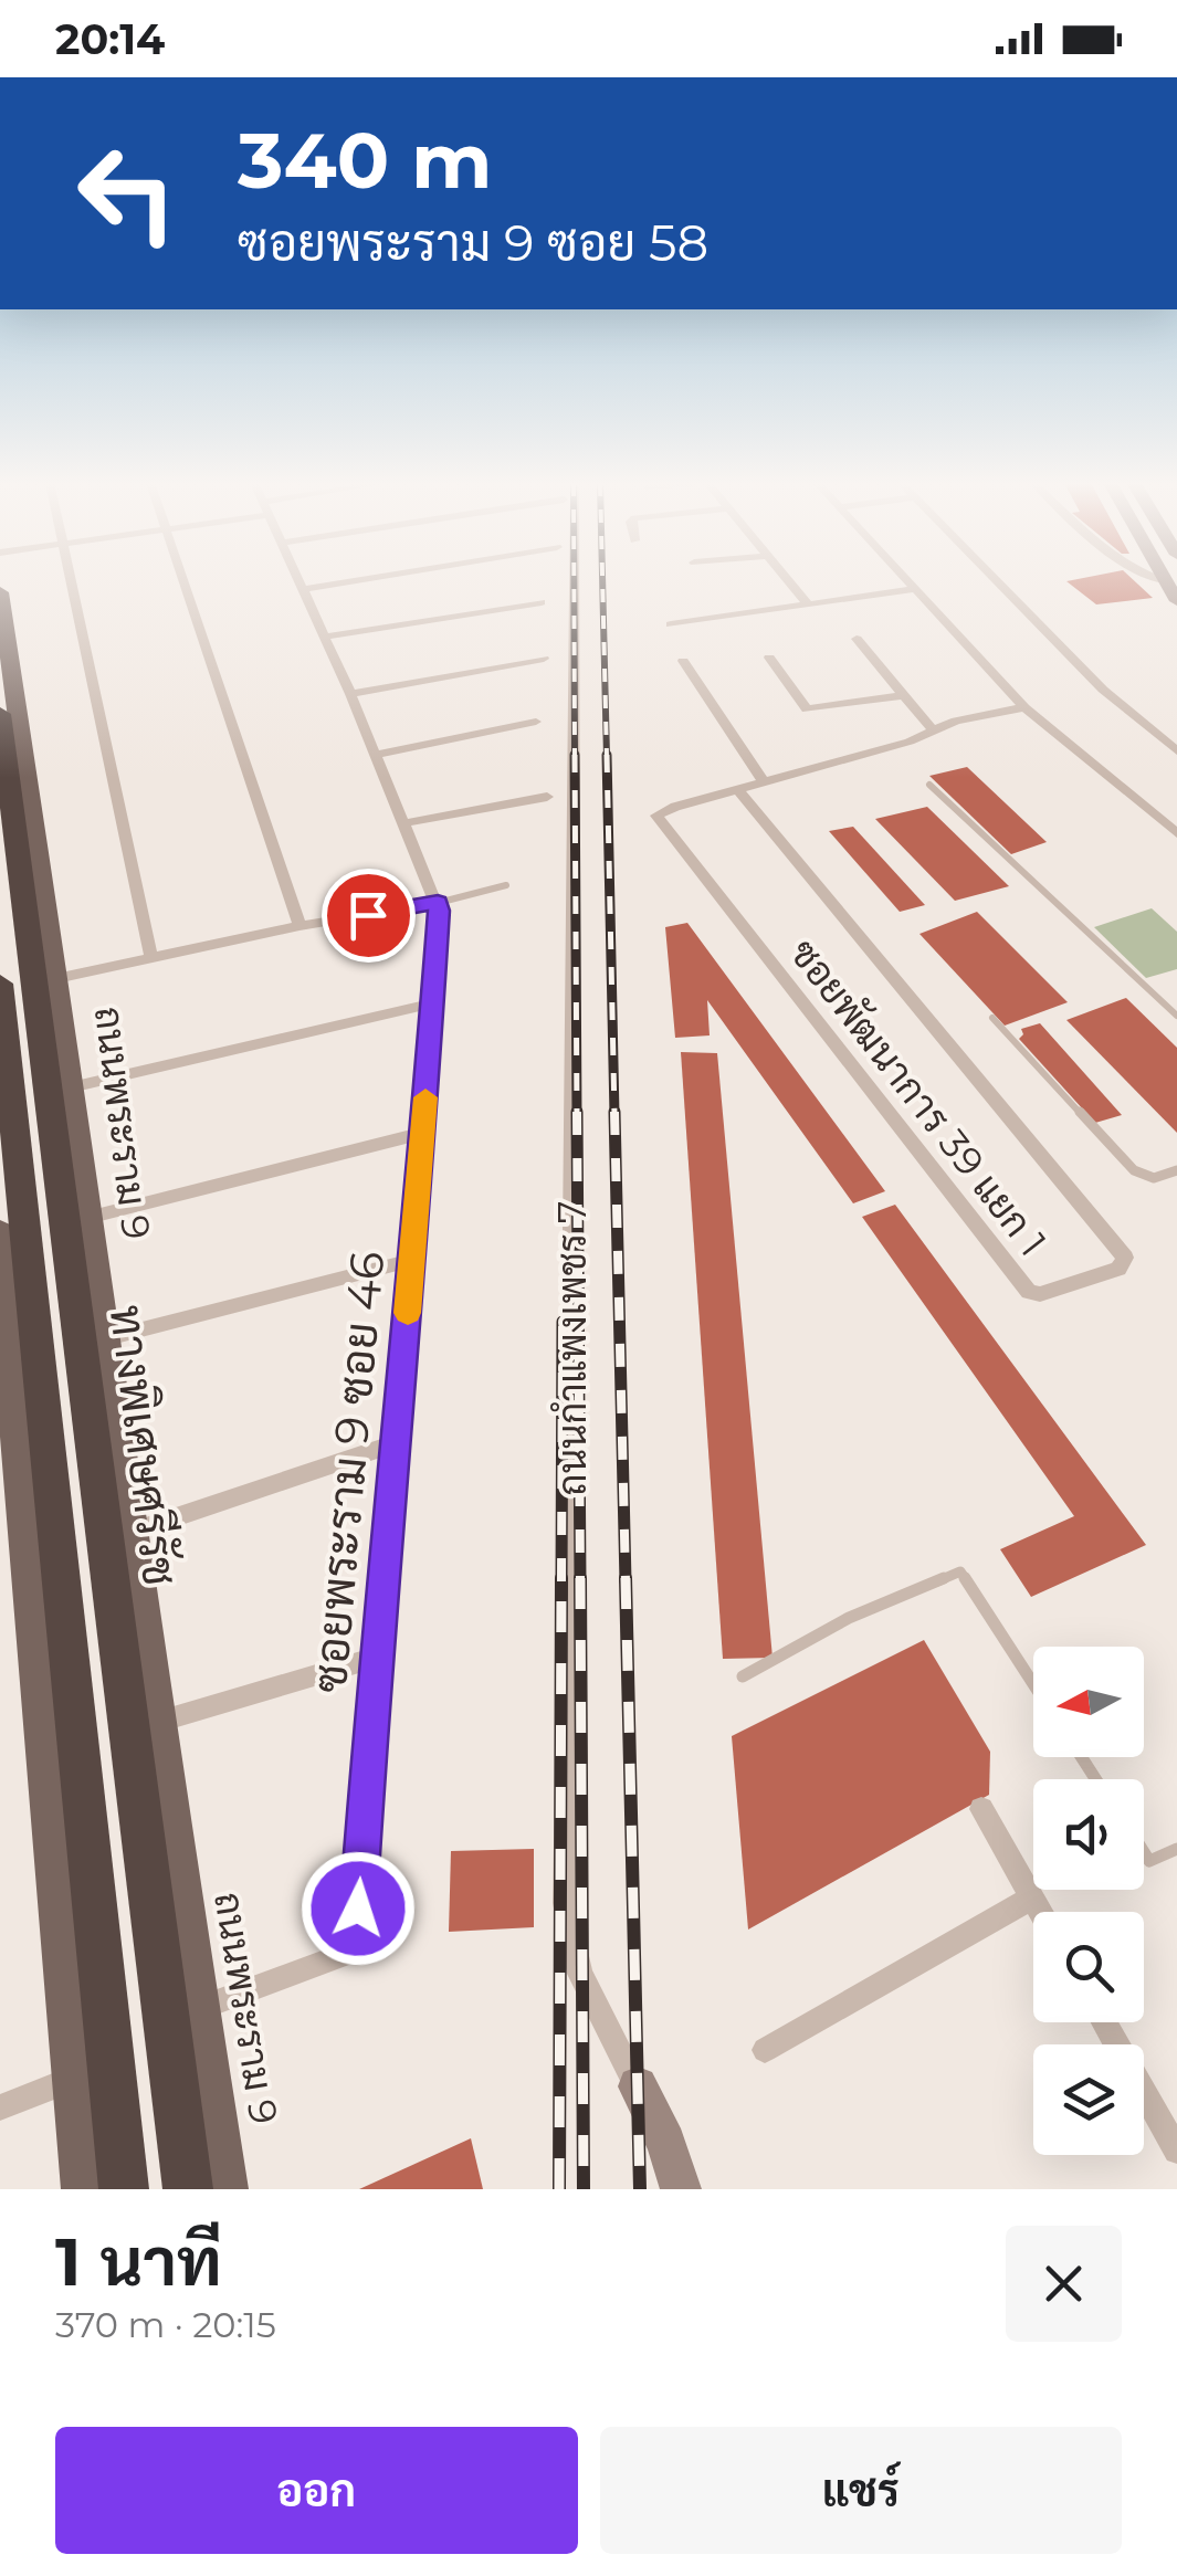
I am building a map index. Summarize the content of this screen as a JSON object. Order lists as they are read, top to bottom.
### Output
{
  "streets": {
    "highway": ["ทางพิเศษศรีรัช"],
    "main road": ["ถนนพระราม 9", "ถนนกำแพงเพชร 7"],
    "street": ["ซอยพัฒนาการ 39 แยก 1", "ซอยพระราม 9 ซอย 46"]
  },
  "crossings": [
    ["ถนนพระราม 9", "ซอยพระราม 9 ซอย 46"]
  ],
  "north": "left",
  "page": {
    "status": "20:14",
    "turn": ["340 m", "ซอยพระราม 9 ซอย 58"],
    "heading": ["1 นาที", "370 m · 20:15"],
    "buttons": ["ออก", "แชร์"]
  }
}
